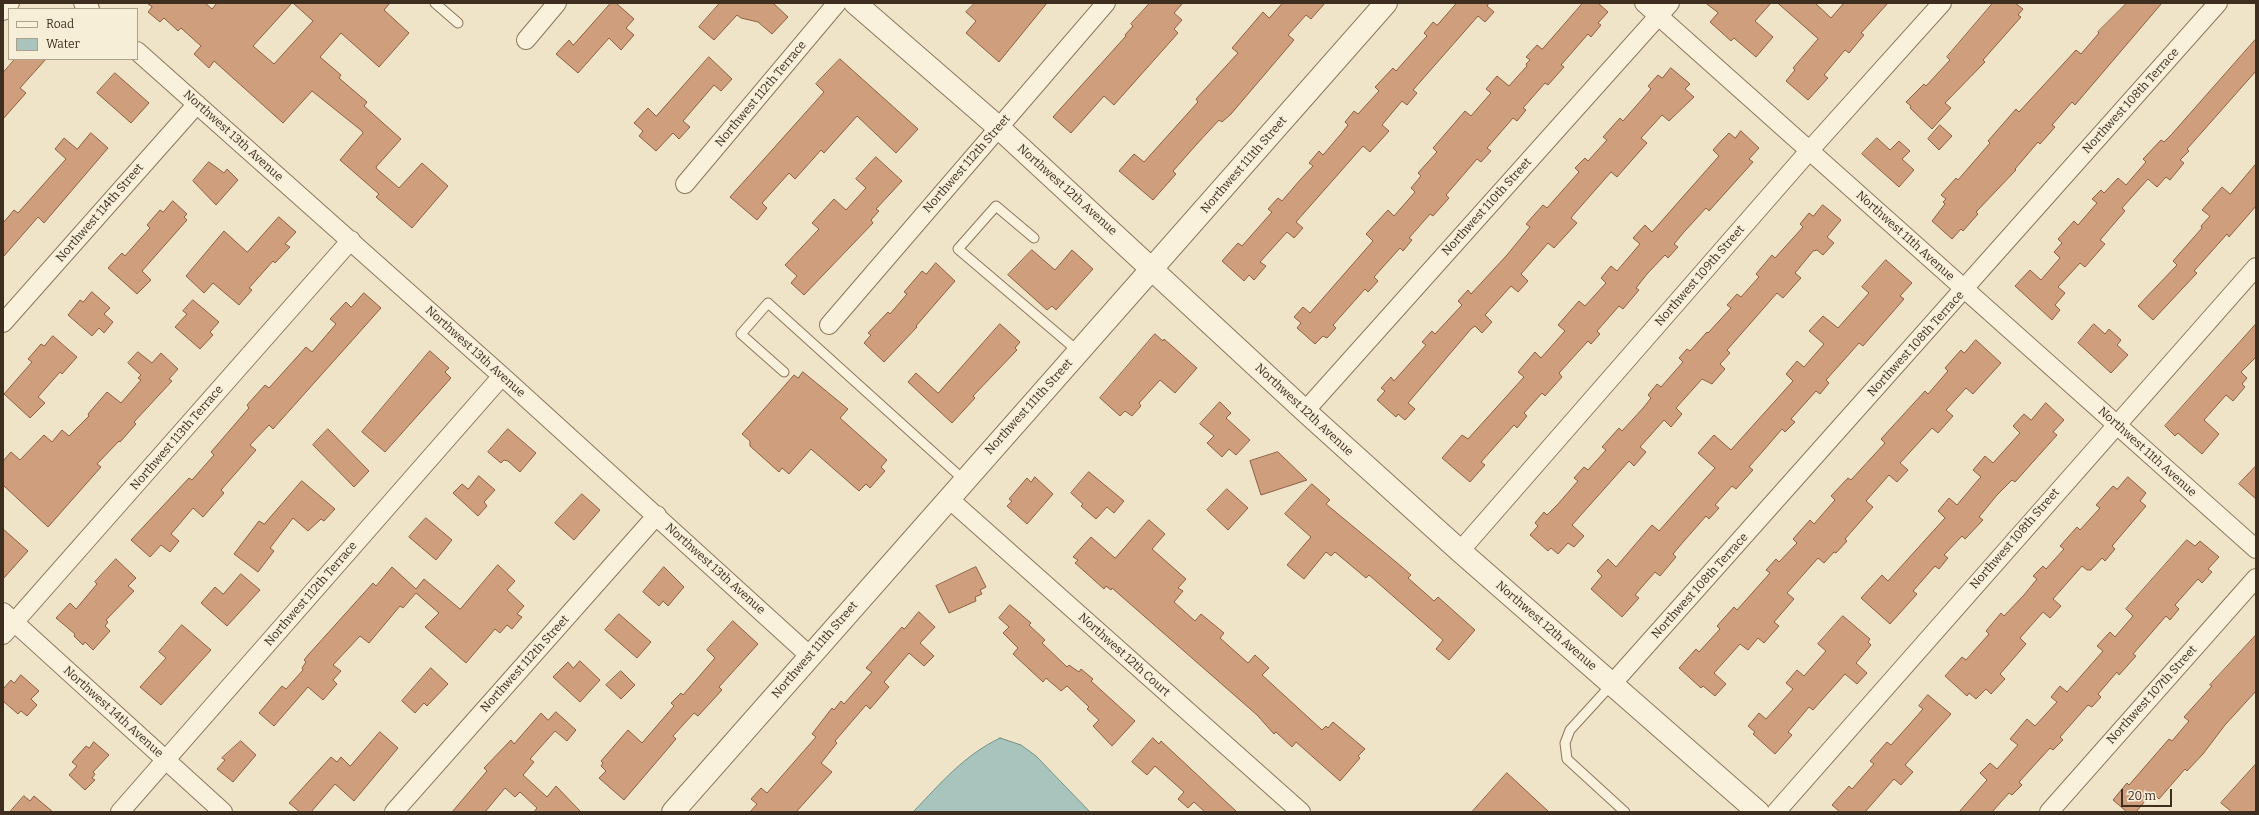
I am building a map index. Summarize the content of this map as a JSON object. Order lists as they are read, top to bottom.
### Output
{
  "streets": {
    "street": [
      "Northwest 112th Terrace",
      "Northwest 108th Terrace",
      "Northwest 13th Avenue",
      "Northwest 112th Street",
      "Northwest 111th Street",
      "Northwest 12th Avenue",
      "Northwest 110th Street",
      "Northwest 114th Street",
      "Northwest 11th Avenue",
      "Northwest 109th Street",
      "Northwest 113th Terrace",
      "Northwest 108th Street",
      "Northwest 12th Court",
      "Northwest 107th Street",
      "Northwest 14th Avenue"
    ]
  },
  "crossings": [
    ["Northwest 112th Terrace", "Northwest 13th Avenue"],
    ["Northwest 112th Terrace", "Northwest 14th Avenue"],
    ["Northwest 108th Terrace", "Northwest 12th Avenue"],
    ["Northwest 108th Terrace", "Northwest 11th Avenue"],
    ["Northwest 13th Avenue", "Northwest 112th Street"],
    ["Northwest 13th Avenue", "Northwest 111th Street"],
    ["Northwest 13th Avenue", "Northwest 114th Street"],
    ["Northwest 13th Avenue", "Northwest 113th Terrace"],
    ["Northwest 112th Street", "Northwest 12th Avenue"],
    ["Northwest 111th Street", "Northwest 12th Avenue"],
    ["Northwest 111th Street", "Northwest 12th Court"],
    ["Northwest 12th Avenue", "Northwest 110th Street"],
    ["Northwest 12th Avenue", "Northwest 109th Street"],
    ["Northwest 110th Street", "Northwest 11th Avenue"],
    ["Northwest 11th Avenue", "Northwest 109th Street"],
    ["Northwest 11th Avenue", "Northwest 108th Street"],
    ["Northwest 113th Terrace", "Northwest 14th Avenue"]
  ],
  "legend": ["Road", "Water"],
  "scale_bar": "20 m"
}
